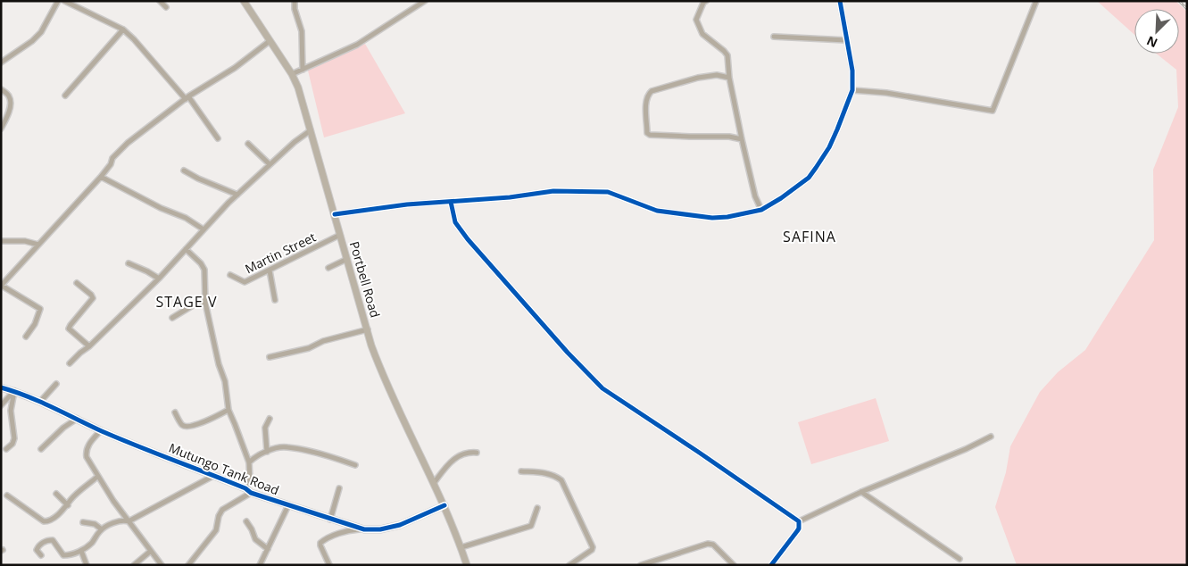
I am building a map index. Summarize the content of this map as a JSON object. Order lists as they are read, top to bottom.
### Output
{
  "streets": {
    "main road": ["Portbell Road", "Mutungo Tank Road"],
    "street": ["Martin Street"]
  },
  "crossings": [
    ["Martin Street", "Portbell Road"],
    ["Portbell Road", "Mutungo Tank Road"]
  ],
  "districts": ["SAFINA", "STAGE V"],
  "north": "bottom left"
}
